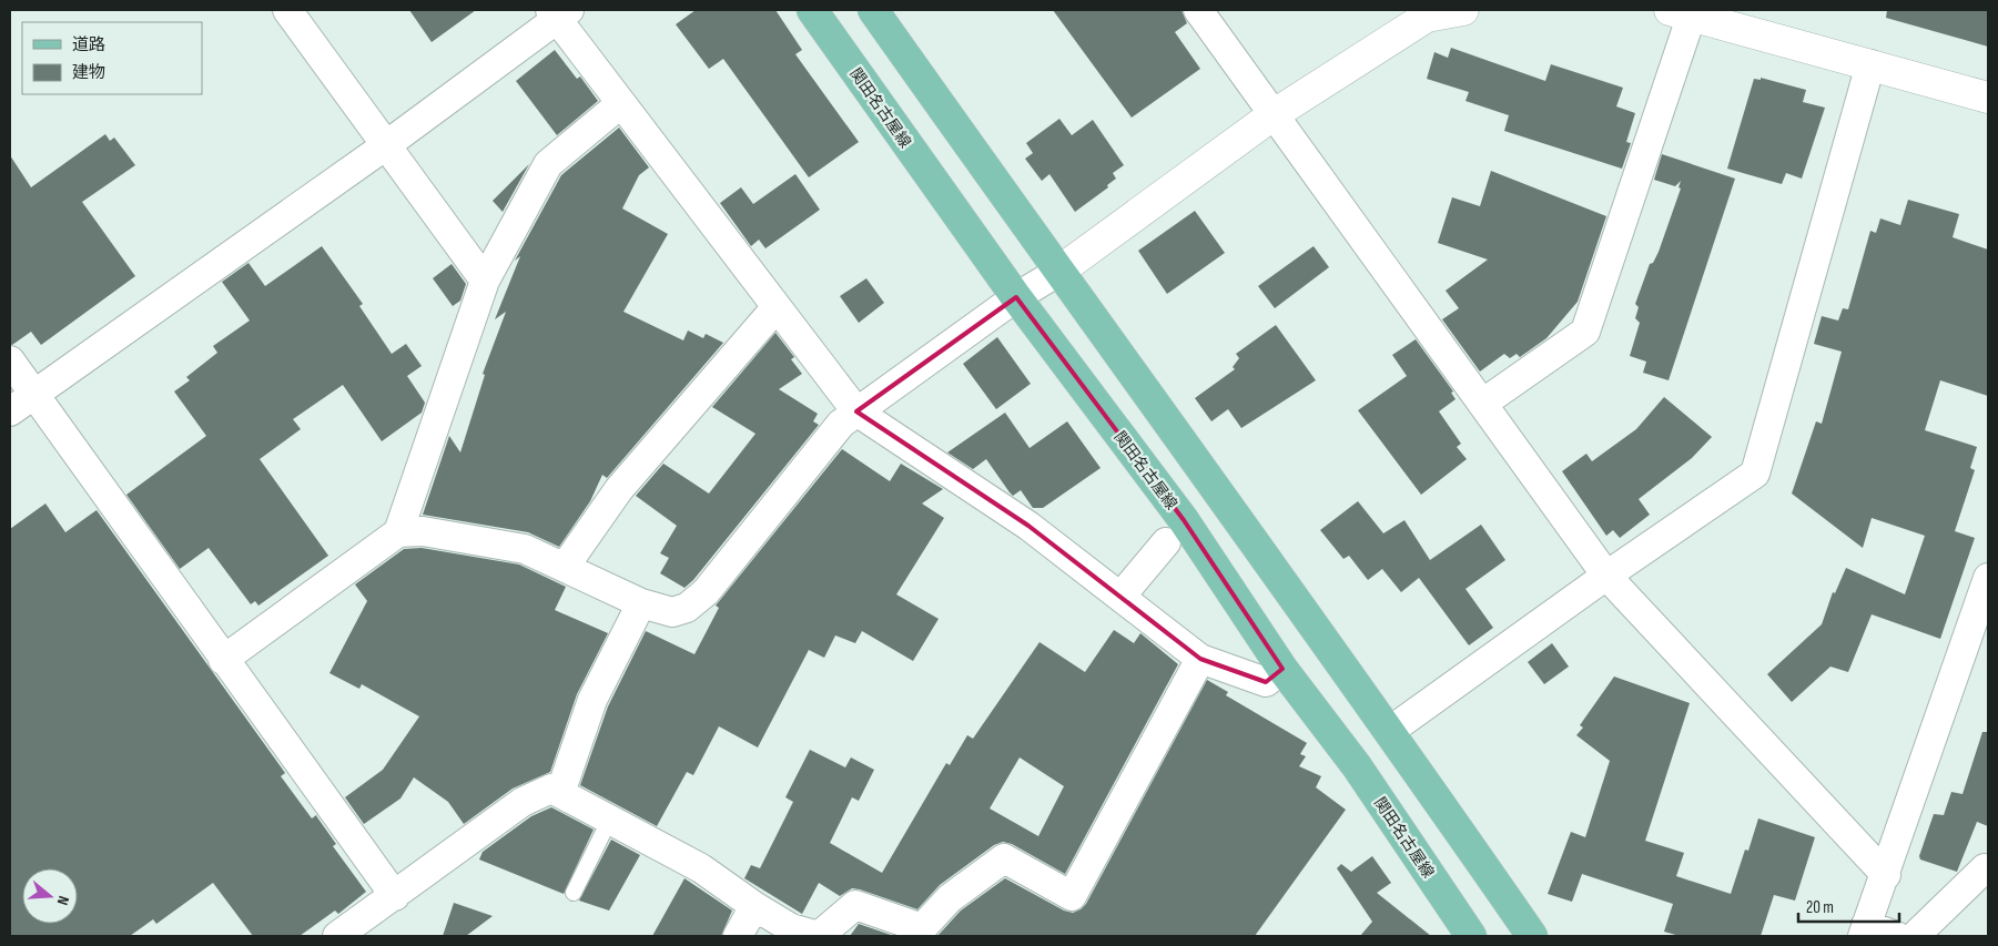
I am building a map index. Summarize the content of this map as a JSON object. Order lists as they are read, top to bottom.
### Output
{
  "streets": {
    "main road": ["関田名古屋線"]
  },
  "legend": ["道路", "建物"],
  "scale_bar": "20 m",
  "north": "right"
}
